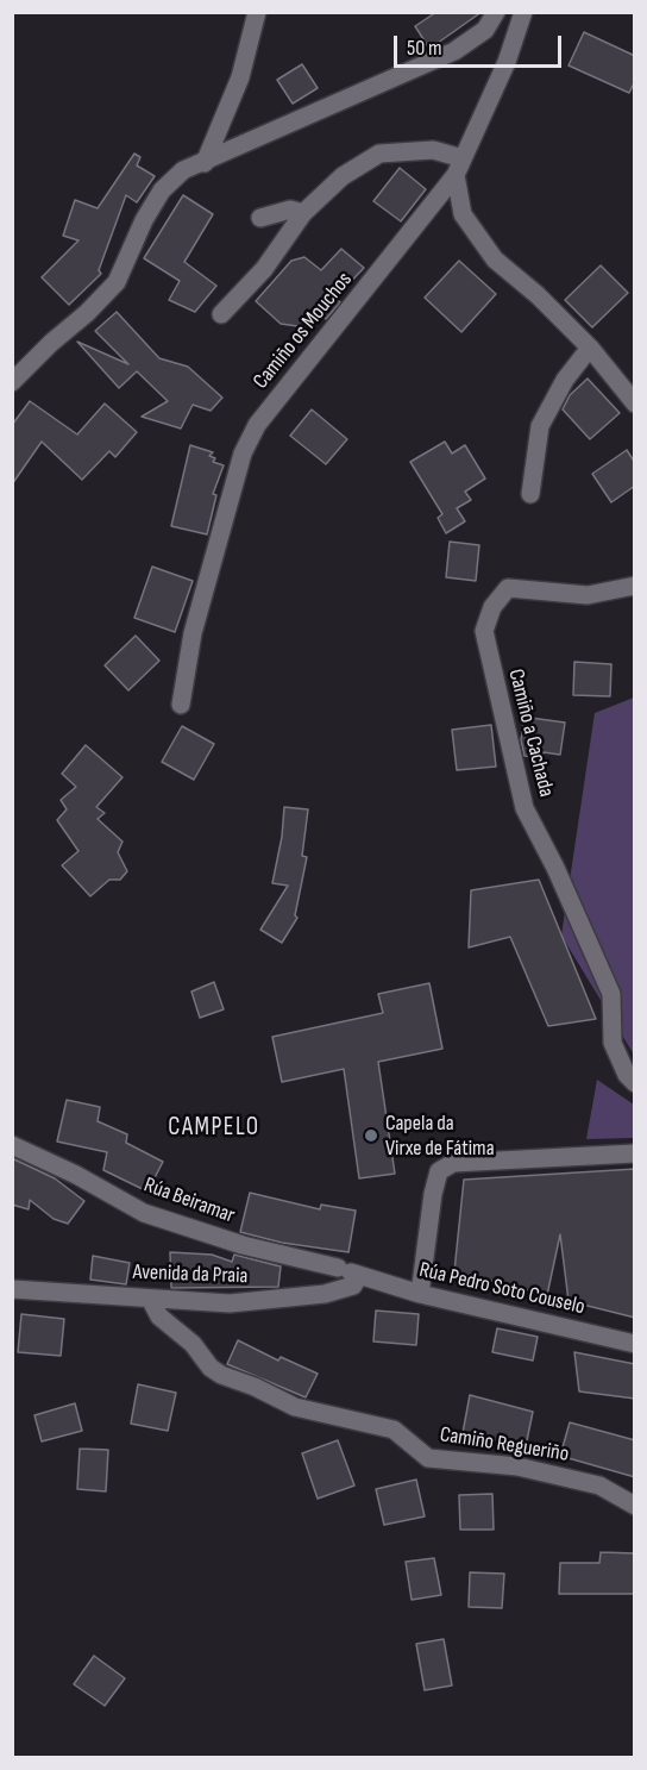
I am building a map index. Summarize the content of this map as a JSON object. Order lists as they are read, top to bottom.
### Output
{
  "streets": {
    "street": [
      "Camiño os Mouchos",
      "Camiño a Cachada",
      "Rúa Beiramar",
      "Avenida da Praia",
      "Rúa Pedro Soto Couselo",
      "Camiño Regueriño"
    ]
  },
  "crossings": [
    ["Rúa Beiramar", "Avenida da Praia"],
    ["Rúa Beiramar", "Rúa Pedro Soto Couselo"],
    ["Avenida da Praia", "Rúa Pedro Soto Couselo"],
    ["Avenida da Praia", "Camiño Regueriño"]
  ],
  "districts": ["CAMPELO"],
  "places": ["Capela da Virxe de Fátima"],
  "scale_bar": "50 m"
}
